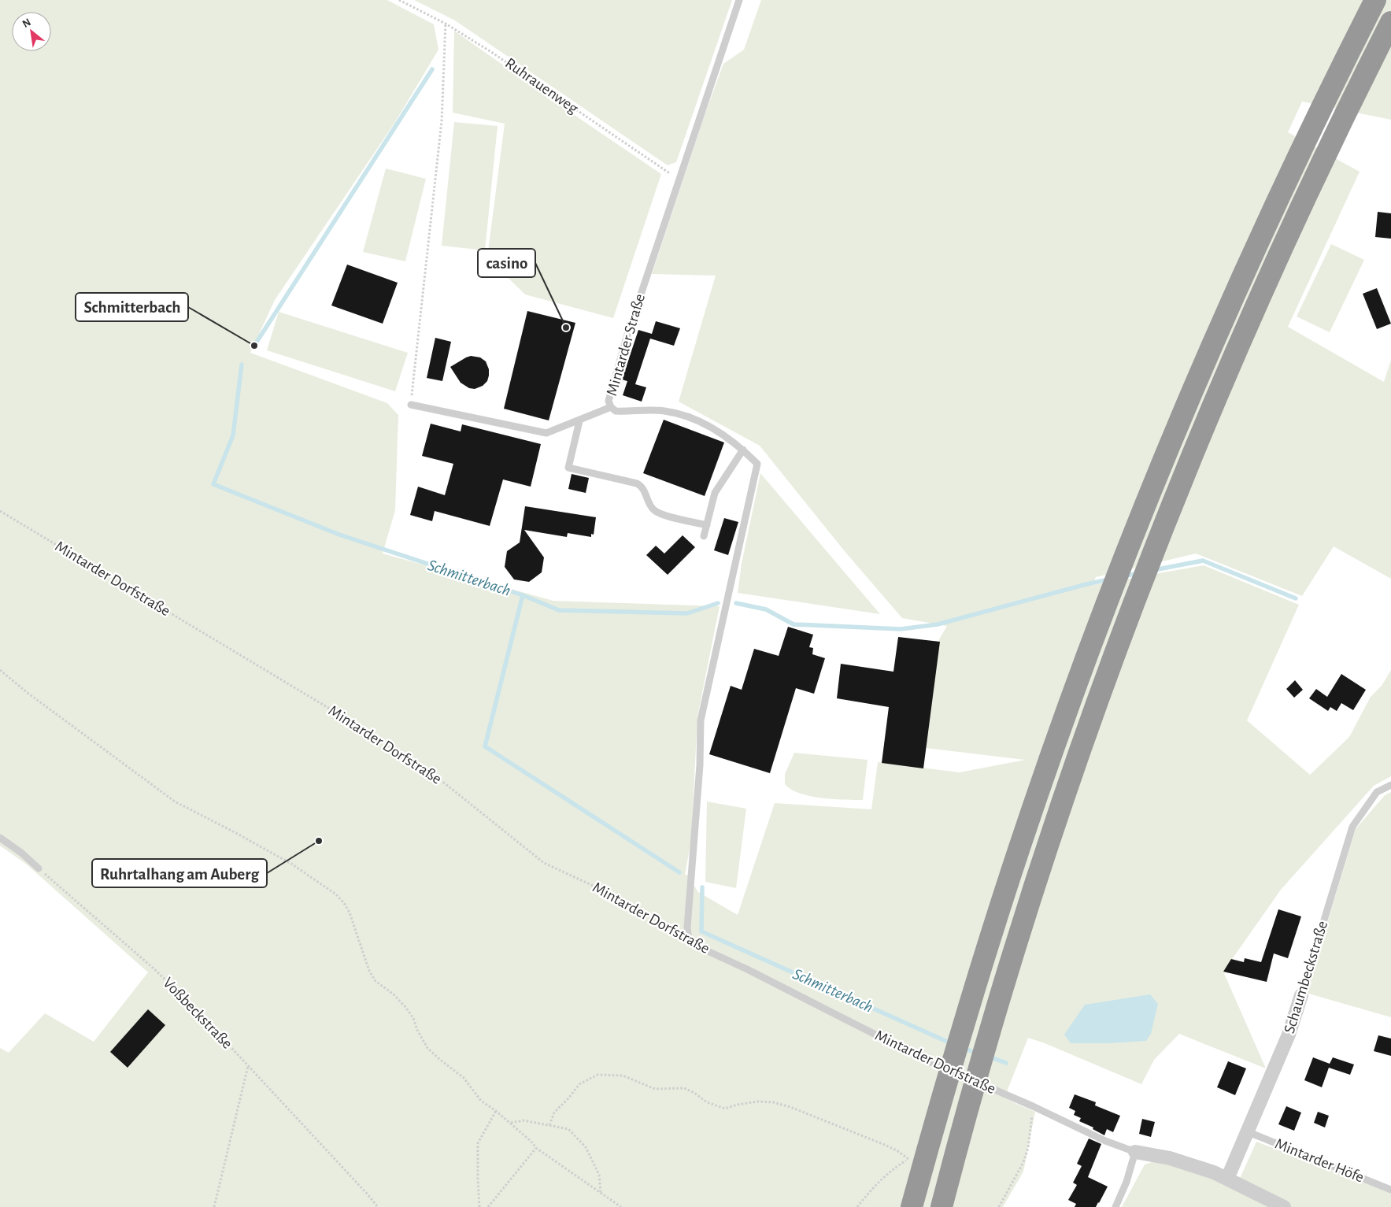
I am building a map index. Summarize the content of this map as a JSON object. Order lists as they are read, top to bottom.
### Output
{
  "streets": {
    "street": ["Mintarder Dorfstraße", "Schaumbeckstraße"],
    "lane": ["Mintarder Straße", "Mintarder Höfe"],
    "path": ["Ruhrauenweg", "Voßbeckstraße"]
  },
  "crossings": [
    ["Ruhrauenweg", "Mintarder Straße"],
    ["Mintarder Straße", "Mintarder Dorfstraße"],
    ["Mintarder Dorfstraße", "Schaumbeckstraße"],
    ["Schaumbeckstraße", "Mintarder Höfe"]
  ],
  "water": ["Schmitterbach"],
  "places": ["casino", "Schmitterbach", "Ruhrtalhang am Auberg"],
  "north": "top left"
}
